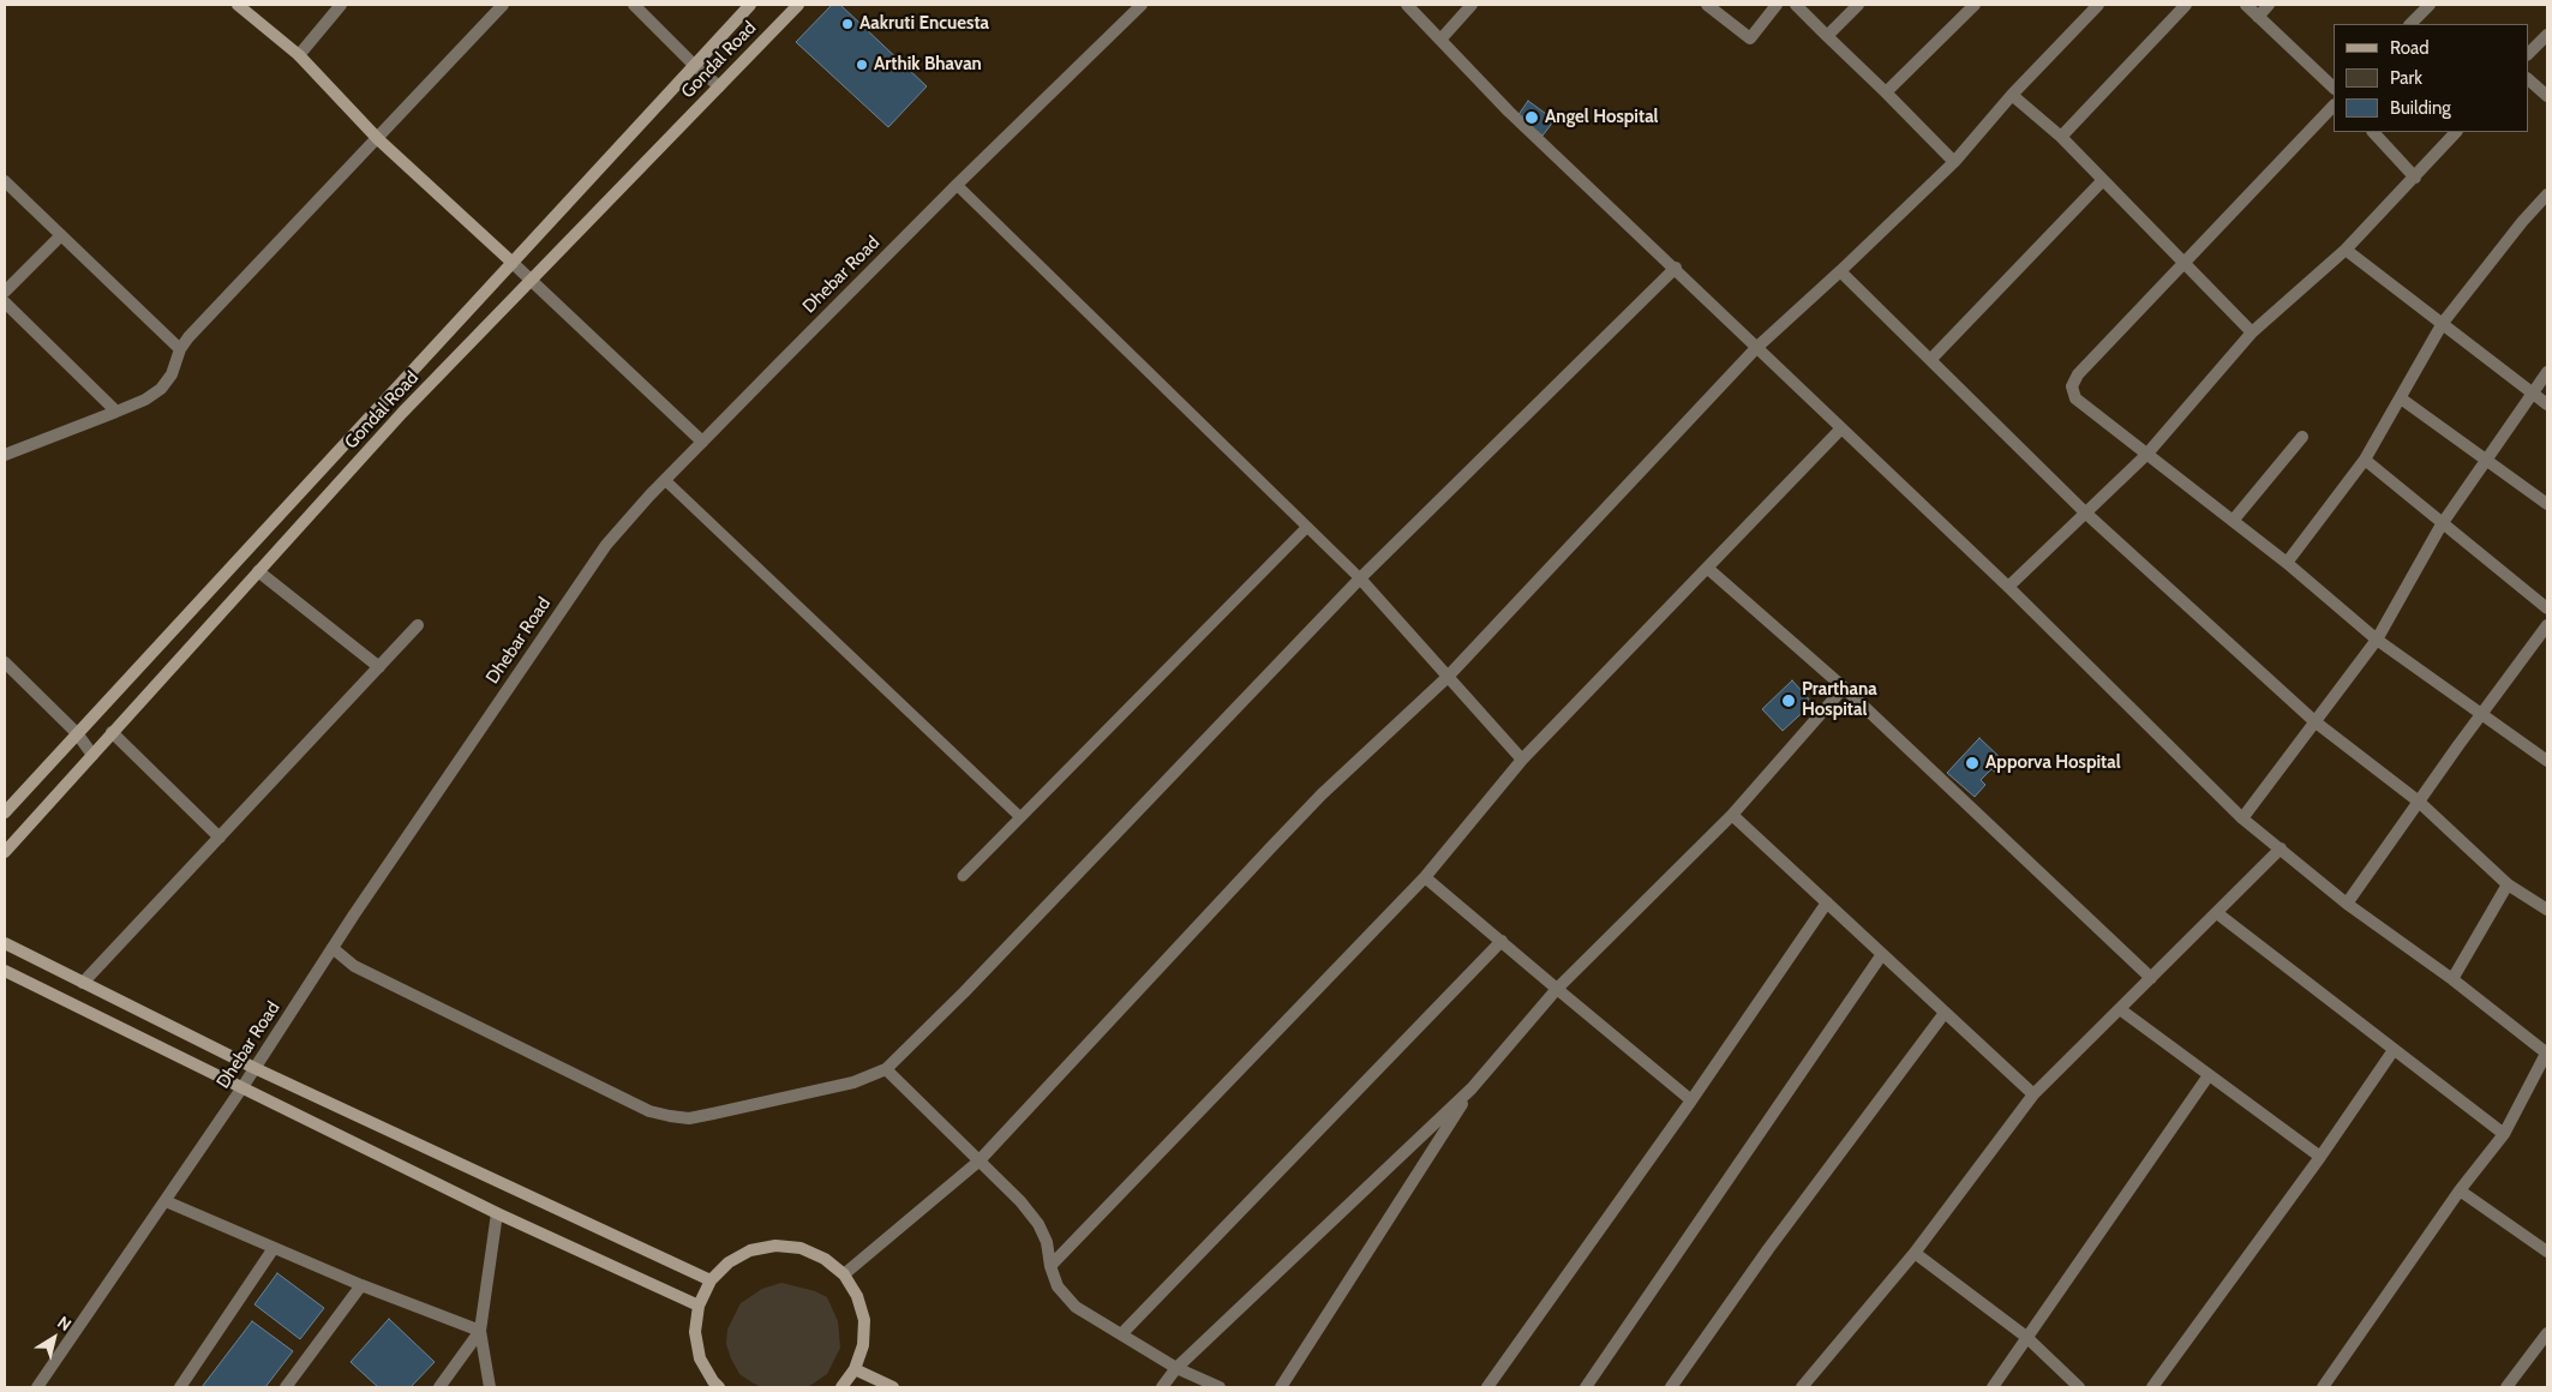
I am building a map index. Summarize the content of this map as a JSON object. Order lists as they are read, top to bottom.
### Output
{
  "streets": {
    "main road": ["Gondal Road"],
    "street": ["Dhebar Road"]
  },
  "places": [
    "Aakruti Encuesta",
    "Arthik Bhavan",
    "Angel Hospital",
    "Prarthana Hospital",
    "Apporva Hospital"
  ],
  "legend": ["Road", "Park", "Building"],
  "north": "top right"
}
